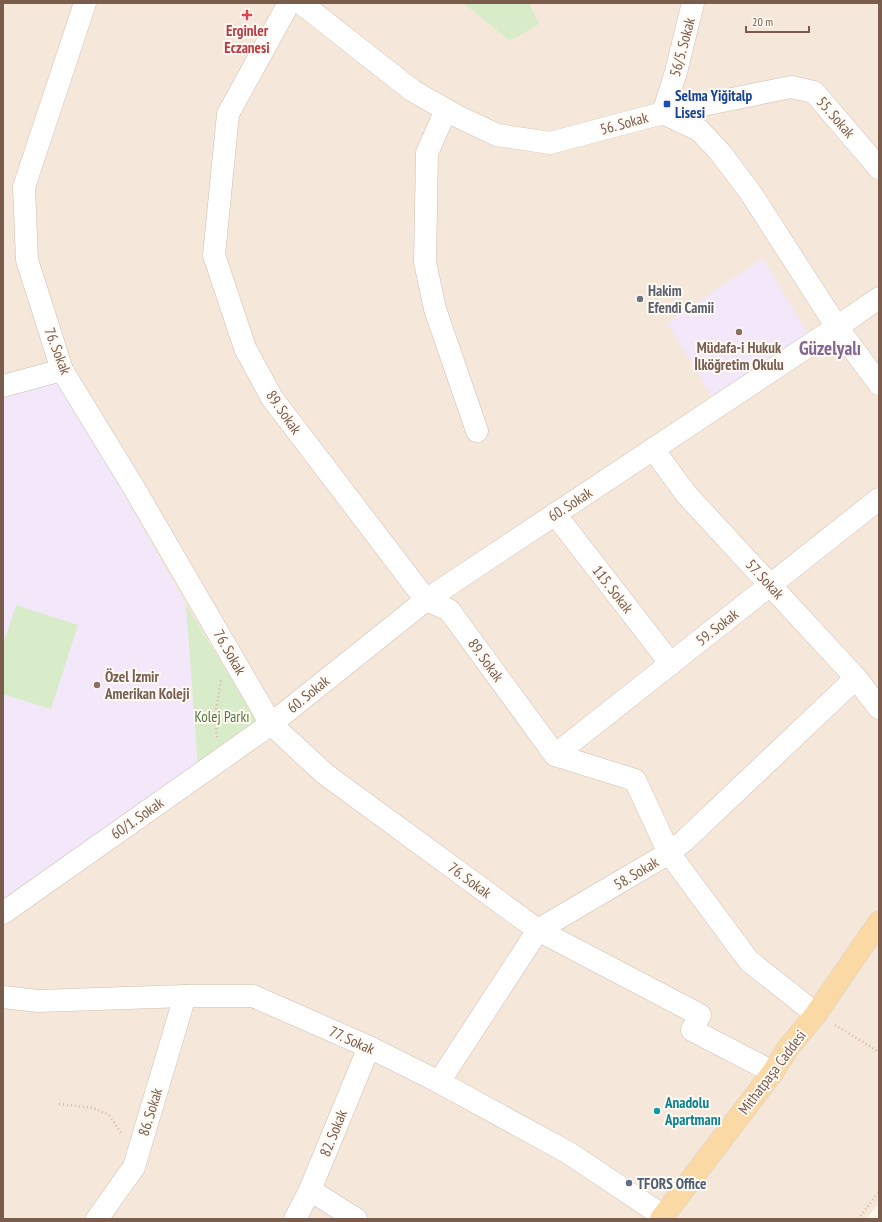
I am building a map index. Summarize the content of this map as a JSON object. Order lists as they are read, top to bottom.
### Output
{
  "streets": {
    "main road": ["Mithatpaşa Caddesi"],
    "street": [
      "56/5. Sokak",
      "55. Sokak",
      "56. Sokak",
      "76. Sokak",
      "89. Sokak",
      "60. Sokak",
      "57. Sokak",
      "115. Sokak",
      "59. Sokak",
      "60/1. Sokak",
      "58. Sokak",
      "77. Sokak",
      "86. Sokak",
      "82. Sokak"
    ]
  },
  "crossings": [
    ["56/5. Sokak", "55. Sokak"],
    ["56/5. Sokak", "56. Sokak"],
    ["55. Sokak", "56. Sokak"],
    ["56. Sokak", "60. Sokak"],
    ["76. Sokak", "60. Sokak"],
    ["76. Sokak", "60/1. Sokak"],
    ["76. Sokak", "58. Sokak"],
    ["76. Sokak", "Mithatpaşa Caddesi"],
    ["89. Sokak", "60. Sokak"],
    ["89. Sokak", "59. Sokak"],
    ["60. Sokak", "57. Sokak"],
    ["60. Sokak", "115. Sokak"],
    ["60. Sokak", "60/1. Sokak"],
    ["57. Sokak", "59. Sokak"],
    ["57. Sokak", "58. Sokak"],
    ["115. Sokak", "59. Sokak"],
    ["58. Sokak", "77. Sokak"],
    ["77. Sokak", "Mithatpaşa Caddesi"],
    ["77. Sokak", "86. Sokak"],
    ["77. Sokak", "82. Sokak"]
  ],
  "districts": ["Güzelyalı"],
  "parks": ["Kolej Parkı"],
  "places": {
    "health": ["Erginler Eczanesi"],
    "transit": ["Selma Yiğitalp Lisesi"],
    "other": [
      "Hakim Efendi Camii",
      "Müdafa-i Hukuk İlköğretim Okulu",
      "Özel İzmir Amerikan Koleji",
      "Anadolu Apartmanı",
      "TFORS Office"
    ]
  },
  "scale_bar": "20 m"
}
